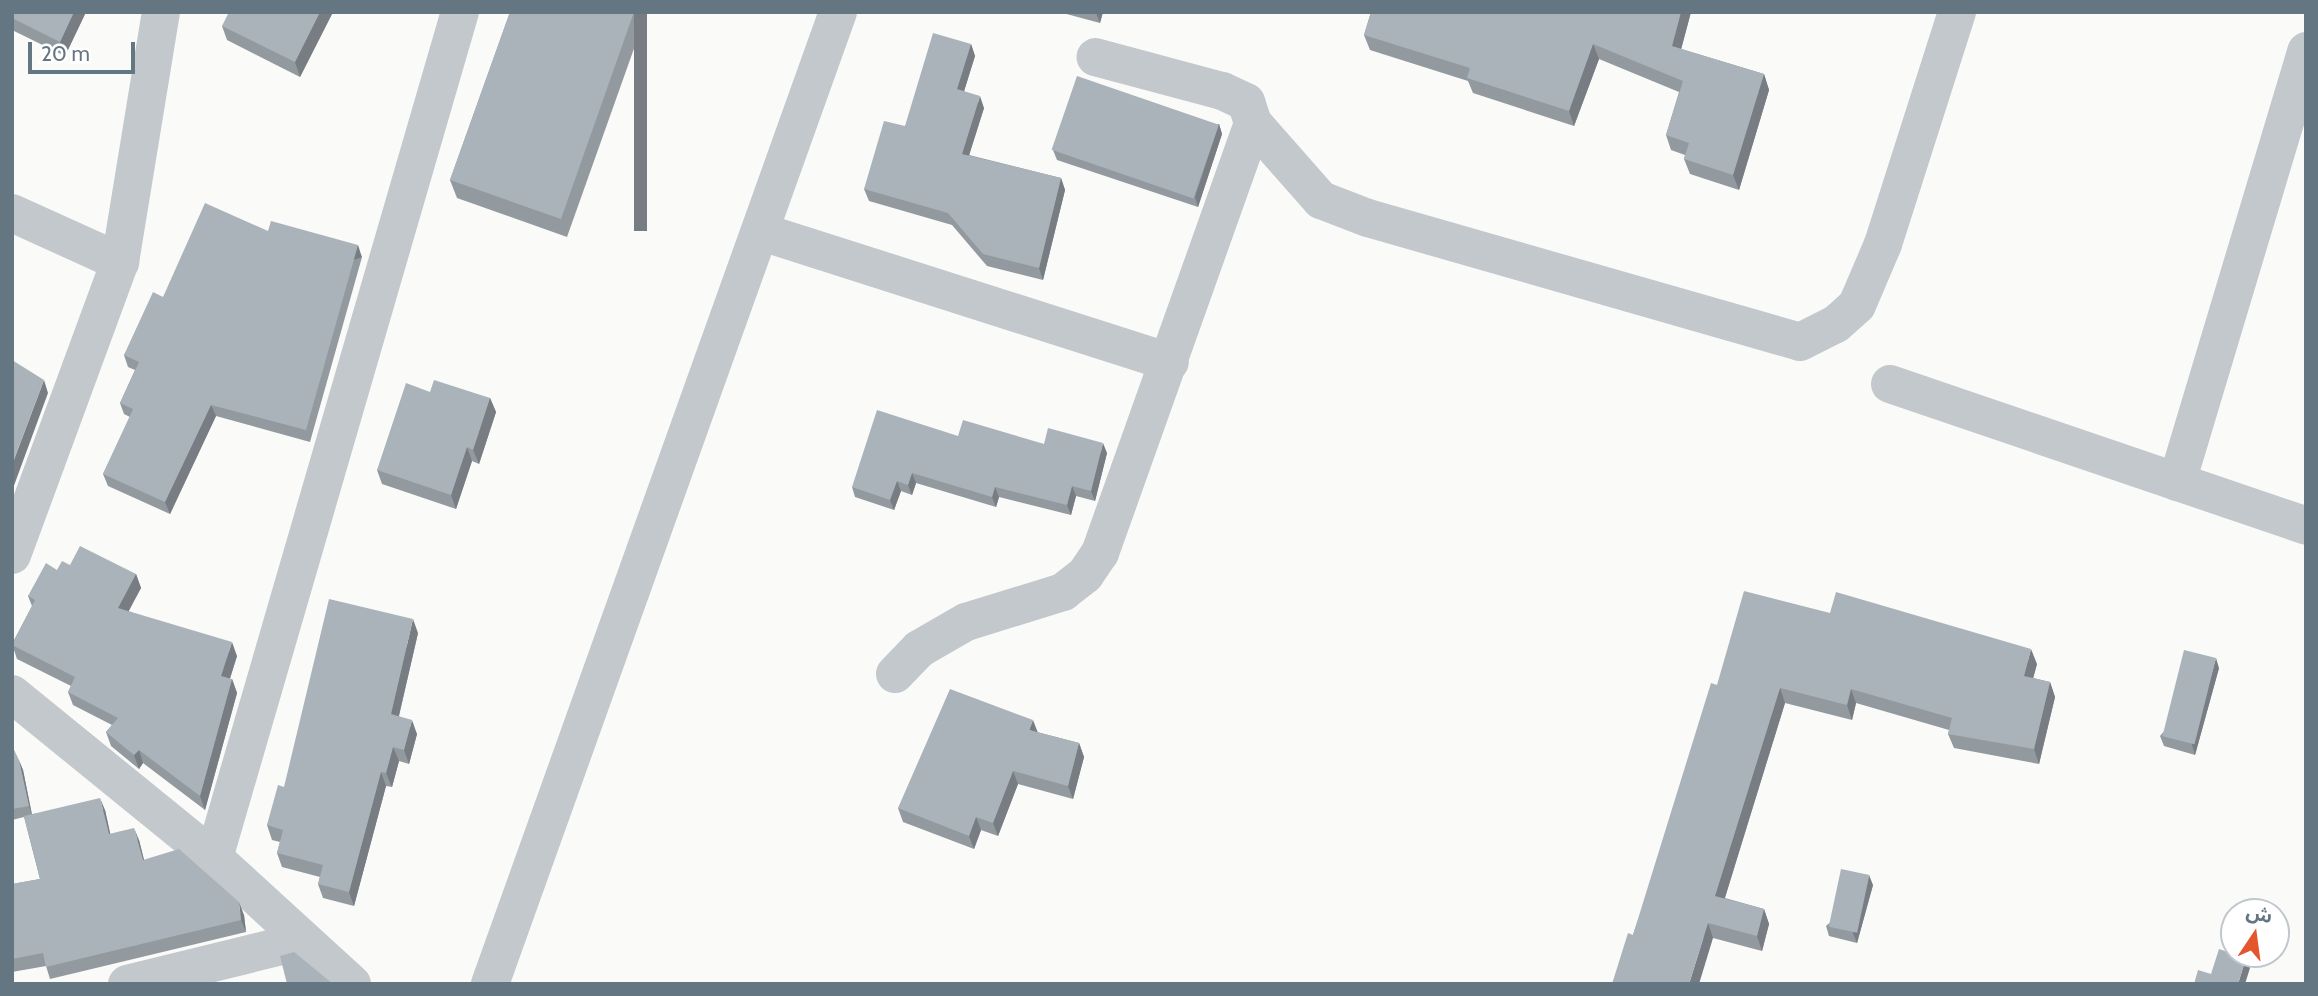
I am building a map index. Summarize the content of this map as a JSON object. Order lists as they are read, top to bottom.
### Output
{
  "scale_bar": "20 m",
  "north": "top"
}
